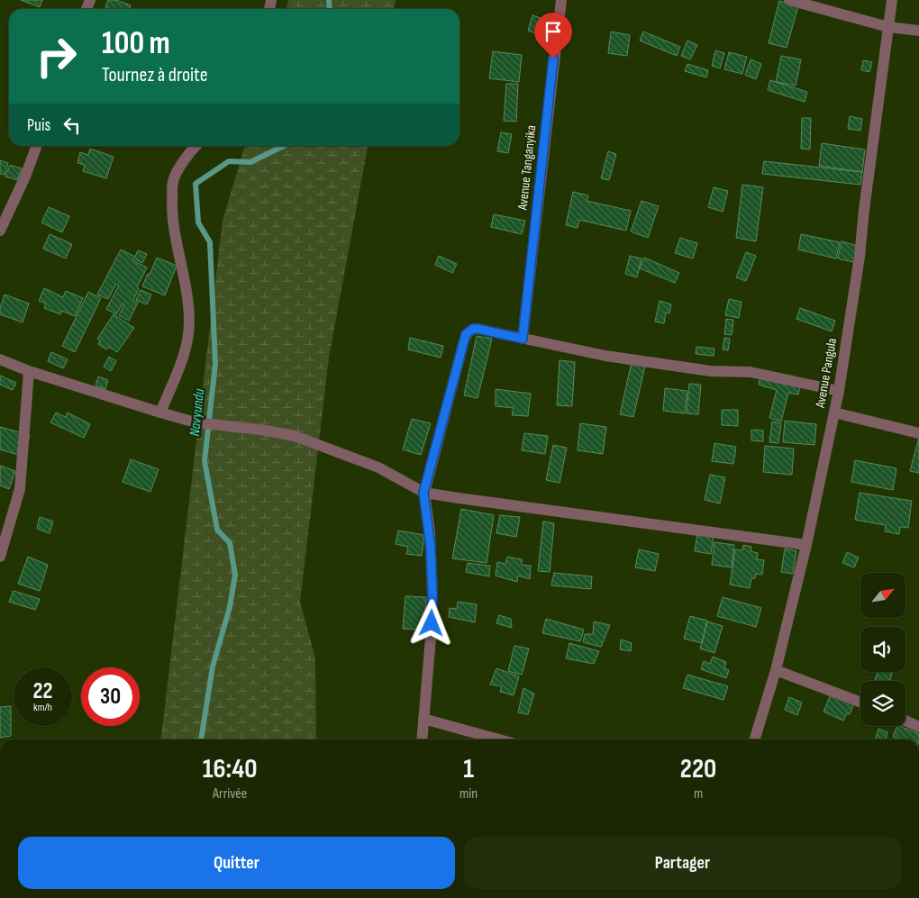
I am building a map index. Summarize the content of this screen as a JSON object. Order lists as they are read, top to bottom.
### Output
{
  "streets": {
    "street": ["Avenue Tanganyika", "Avenue Pangula"]
  },
  "water": ["Navyundu"],
  "north": "top right",
  "page": {
    "turn": ["100 m", "Tournez à droite"],
    "then": "Puis",
    "speed": "22 km/h",
    "limit": "30",
    "eta": [
      "16:40",
      "Arrivée",
      "1",
      "min",
      "220",
      "m"
    ],
    "buttons": ["Quitter", "Partager"]
  }
}
